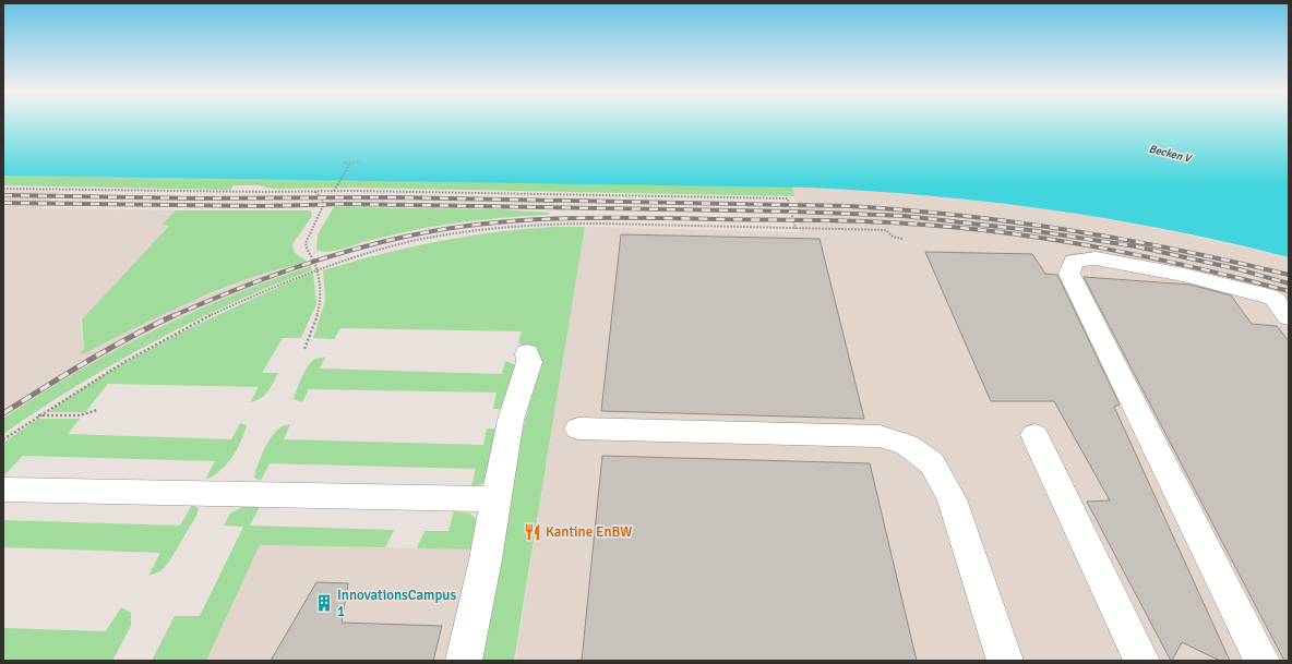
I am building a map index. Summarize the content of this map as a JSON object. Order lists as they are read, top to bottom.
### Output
{
  "water": ["Becken V"],
  "places": {
    "restaurant": ["Kantine EnBW"],
    "building": ["InnovationsCampus 1"]
  }
}
